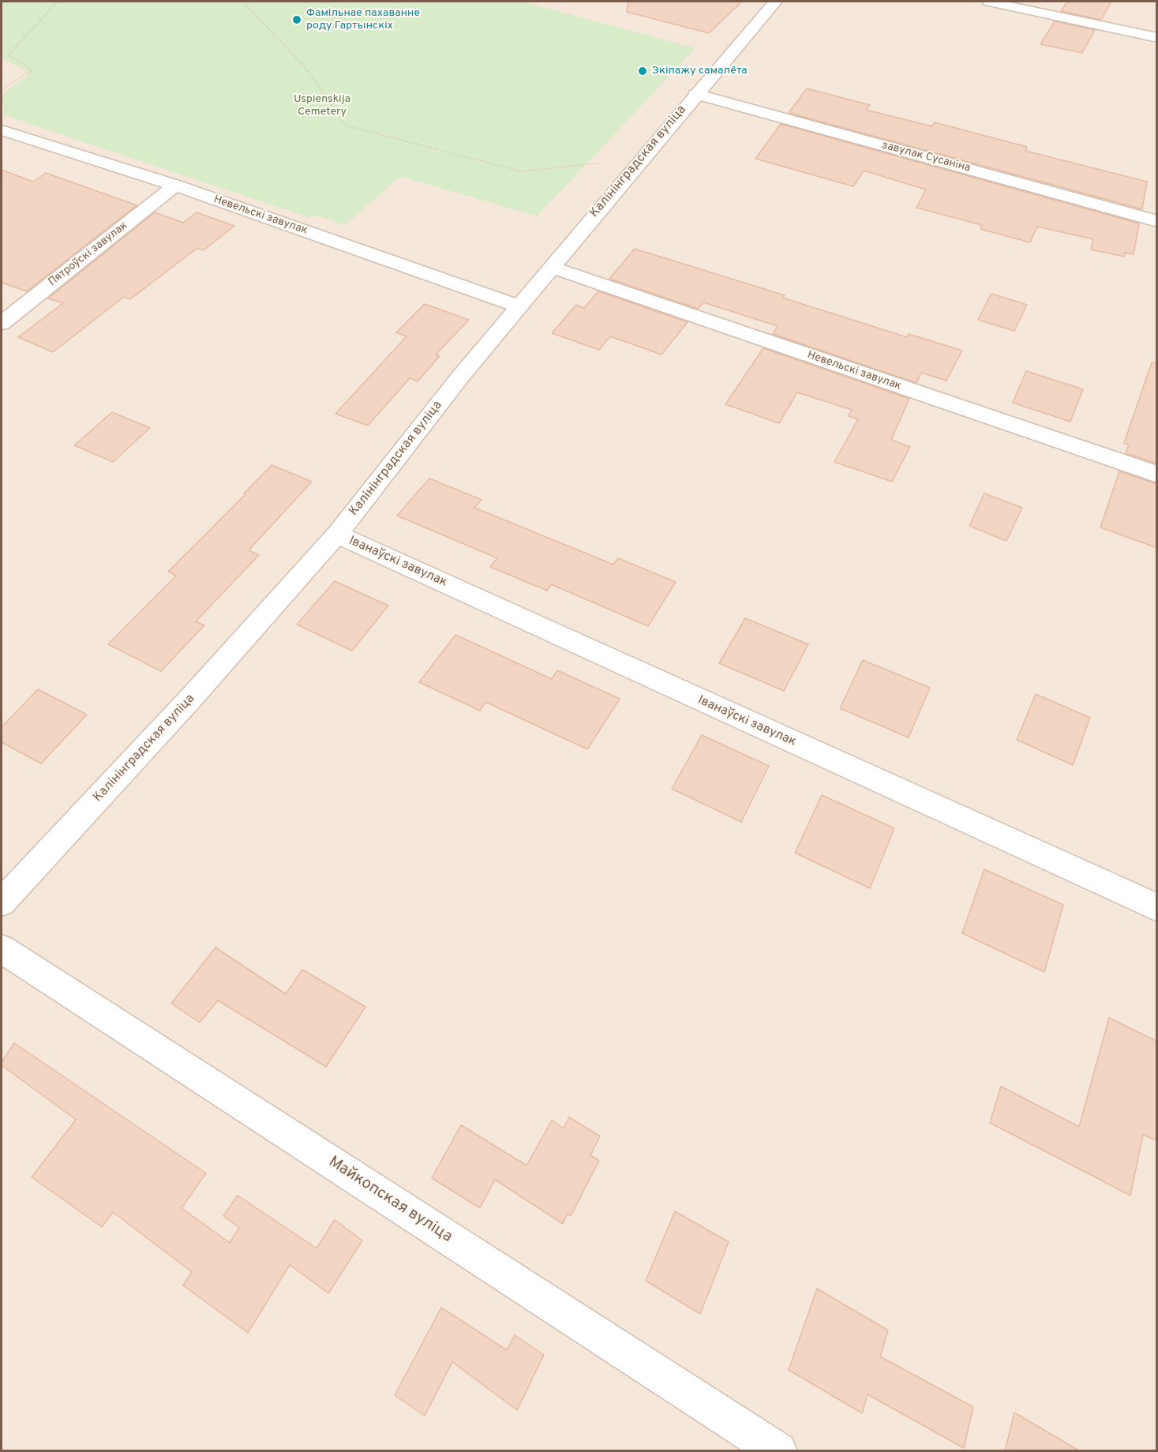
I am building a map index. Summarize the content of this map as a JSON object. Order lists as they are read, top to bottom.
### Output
{
  "streets": {
    "street": [
      "завулак Сусаніна",
      "Калінінградская вуліца",
      "Невельскі завулак",
      "Пятроўскі завулак",
      "Іванаўскі завулак",
      "Майкопская вуліца"
    ]
  },
  "crossings": [
    ["завулак Сусаніна", "Калінінградская вуліца"],
    ["Калінінградская вуліца", "Невельскі завулак"],
    ["Калінінградская вуліца", "Іванаўскі завулак"],
    ["Невельскі завулак", "Пятроўскі завулак"]
  ],
  "parks": ["Uspienskija Cemetery"],
  "places": ["Фамільнае пахаванне роду Гартынскіх", "Экіпажу самалёта"]
}
